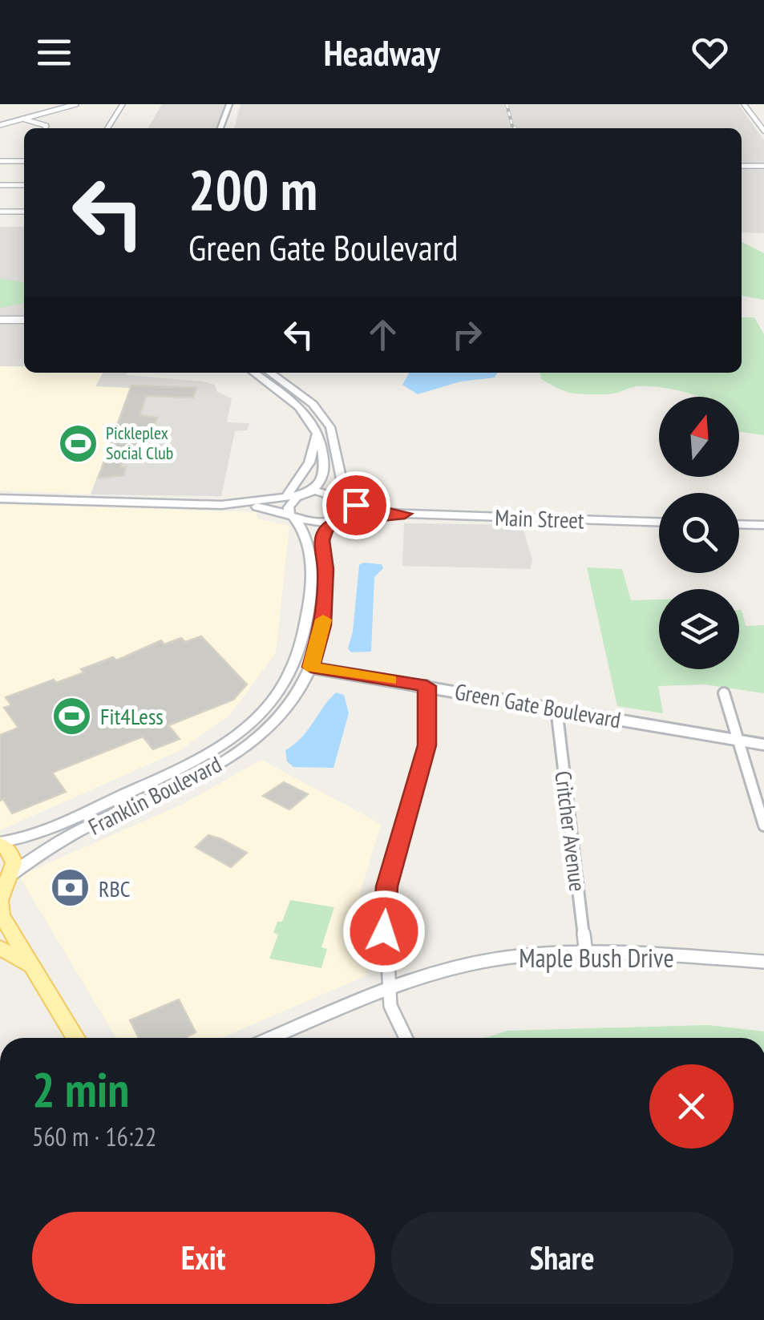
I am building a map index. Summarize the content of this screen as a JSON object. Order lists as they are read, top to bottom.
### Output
{
  "streets": {
    "main road": ["Main Street", "Franklin Boulevard"],
    "street": ["Green Gate Boulevard", "Critcher Avenue", "Maple Bush Drive"]
  },
  "crossings": [
    ["Main Street", "Franklin Boulevard"],
    ["Green Gate Boulevard", "Franklin Boulevard"],
    ["Green Gate Boulevard", "Critcher Avenue"],
    ["Critcher Avenue", "Maple Bush Drive"]
  ],
  "places": {
    "sports": ["Pickleplex Social Club", "Fit4Less"],
    "bank": ["RBC"]
  },
  "north": "top",
  "page": {
    "header": "Headway",
    "turn": ["200 m", "Green Gate Boulevard"],
    "heading": ["2 min", "560 m · 16:22"],
    "buttons": ["Exit", "Share"]
  }
}
